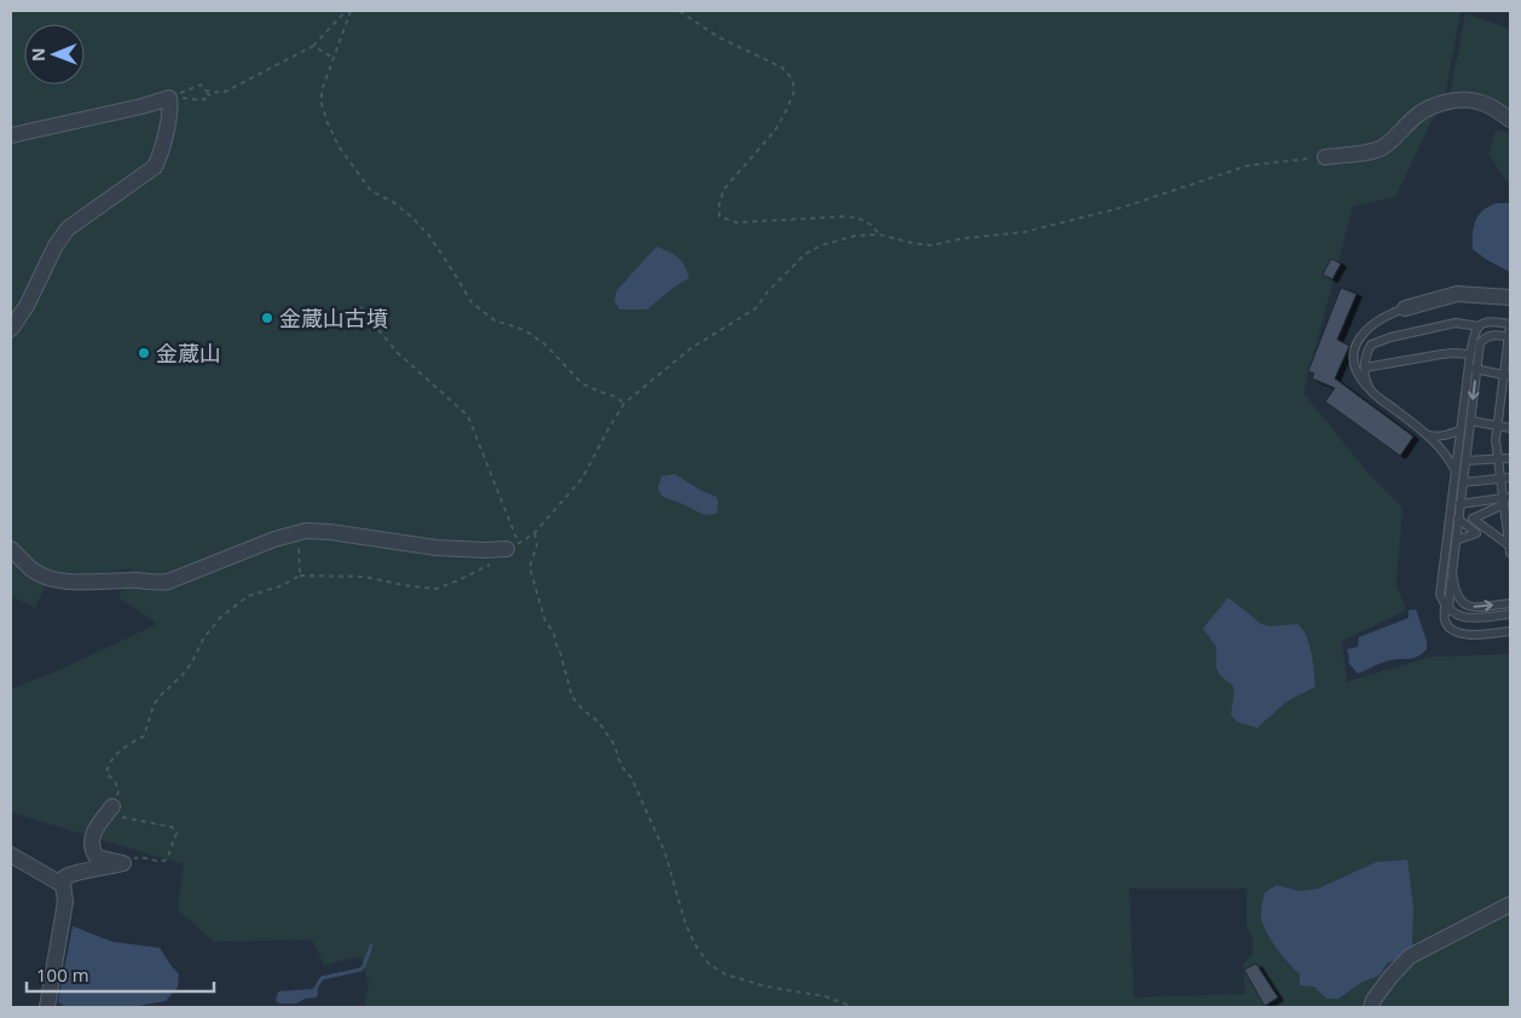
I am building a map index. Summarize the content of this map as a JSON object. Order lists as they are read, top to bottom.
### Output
{
  "places": ["金蔵山古墳", "金蔵山"],
  "scale_bar": "100 m",
  "north": "left"
}
